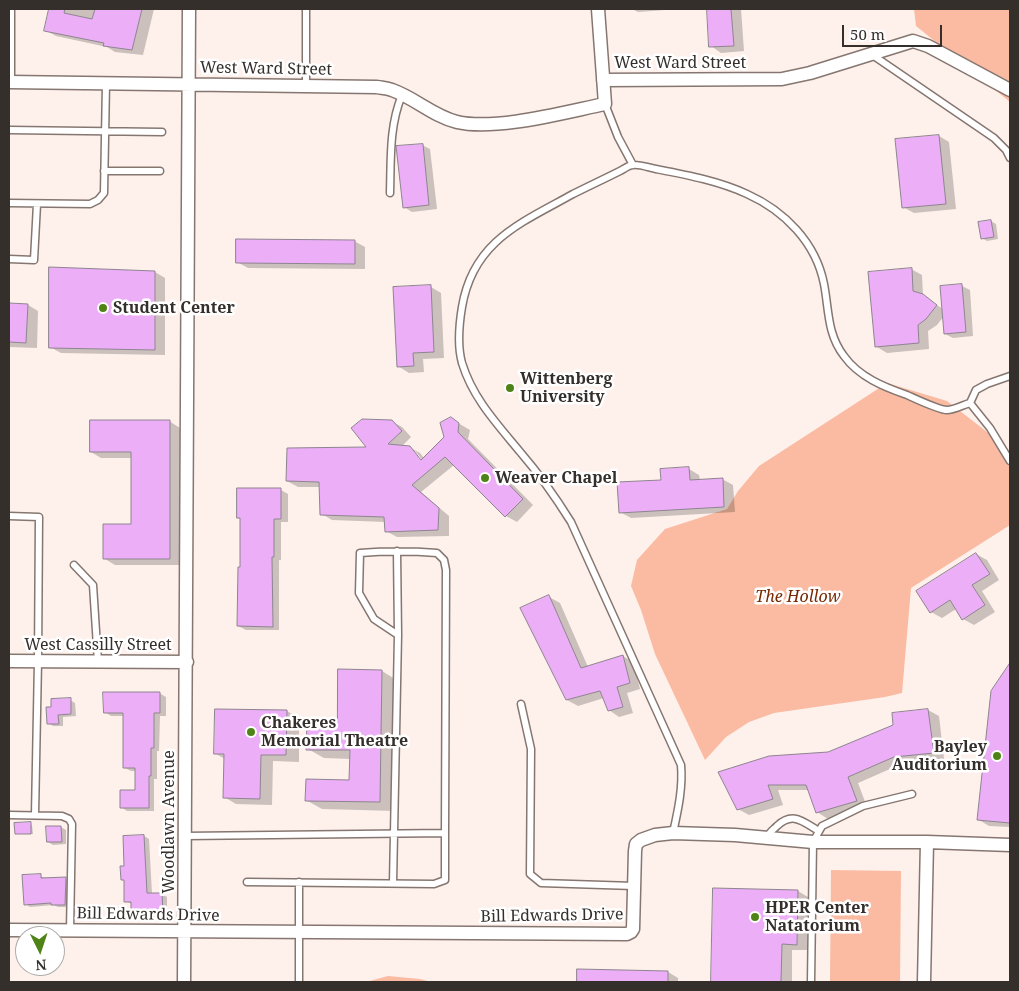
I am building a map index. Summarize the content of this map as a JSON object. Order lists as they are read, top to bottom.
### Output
{
  "streets": {
    "street": [
      "West Ward Street",
      "West Cassilly Street",
      "Woodlawn Avenue",
      "Bill Edwards Drive"
    ]
  },
  "crossings": [
    ["West Ward Street", "Woodlawn Avenue"],
    ["West Cassilly Street", "Woodlawn Avenue"],
    ["Woodlawn Avenue", "Bill Edwards Drive"]
  ],
  "parks": ["The Hollow"],
  "places": [
    "Student Center",
    "Wittenberg University",
    "Weaver Chapel",
    "Chakeres Memorial Theatre",
    "Bayley Auditorium",
    "HPER Center Natatorium"
  ],
  "scale_bar": "50 m",
  "north": "bottom"
}
